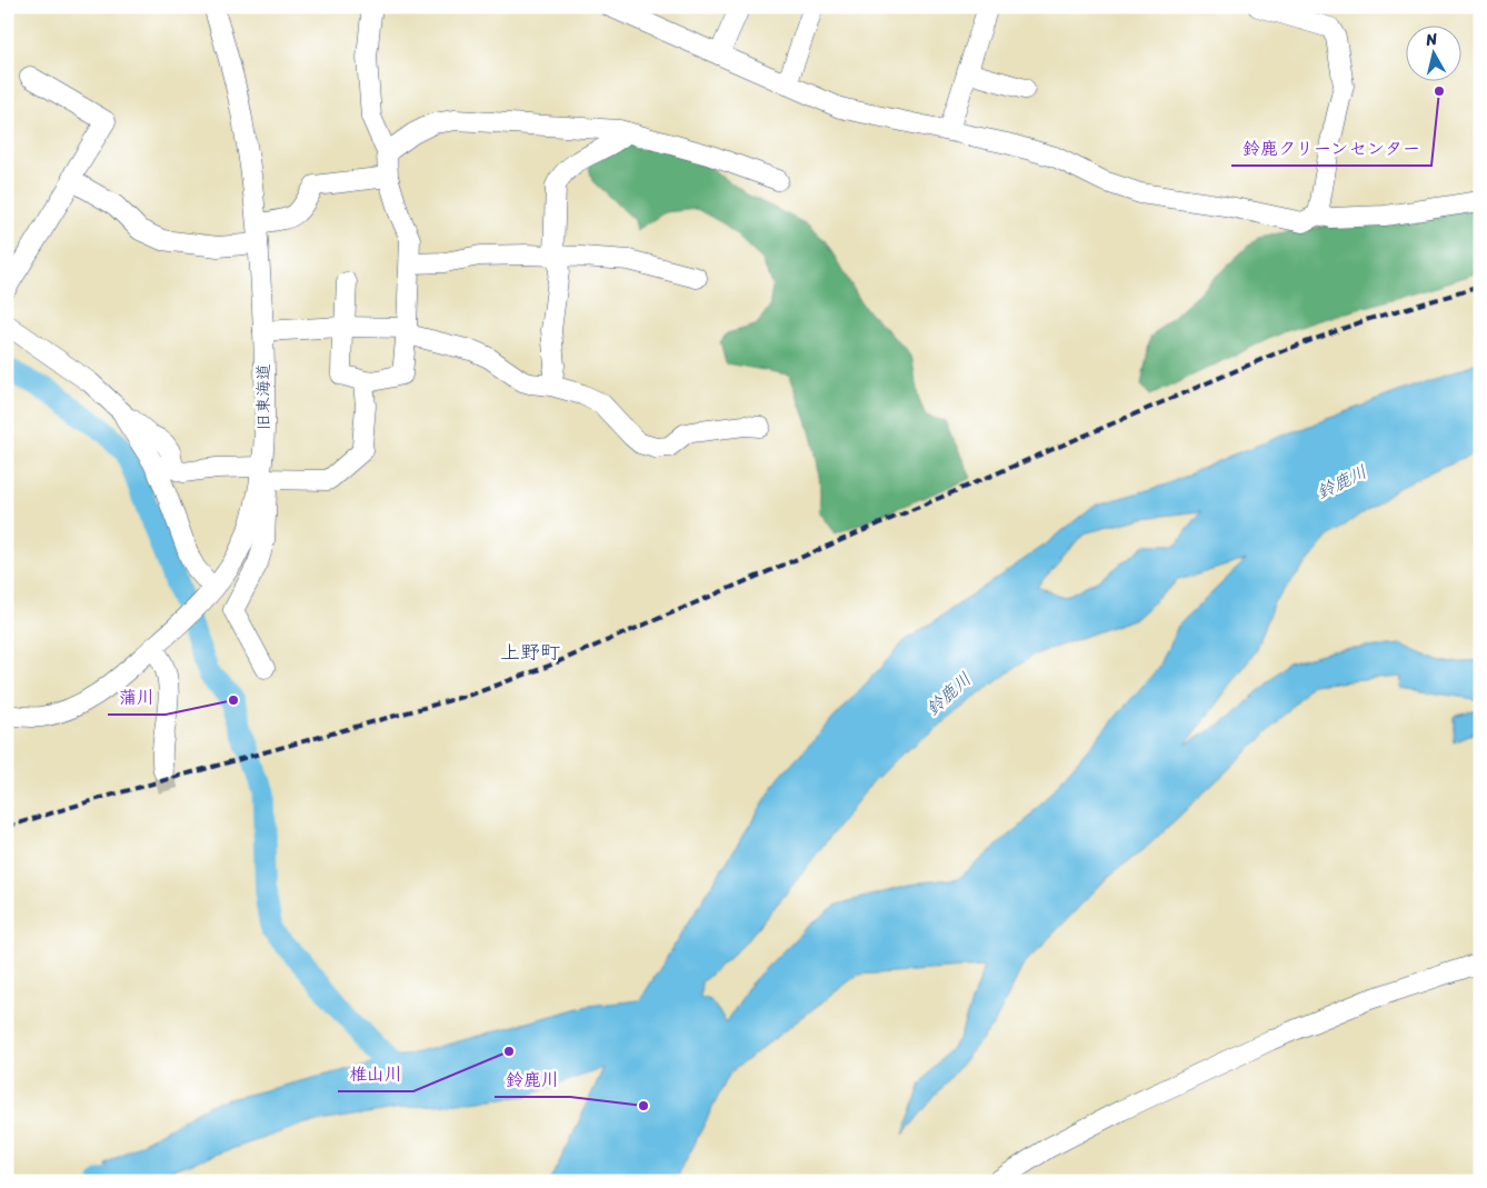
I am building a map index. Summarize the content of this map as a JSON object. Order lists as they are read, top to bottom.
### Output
{
  "streets": {
    "street": ["旧東海道"]
  },
  "districts": ["上野町"],
  "water": ["鈴鹿川"],
  "places": [
    "鈴鹿クリーンセンター",
    "蒲川",
    "椎山川",
    "鈴鹿川"
  ],
  "north": "top"
}
